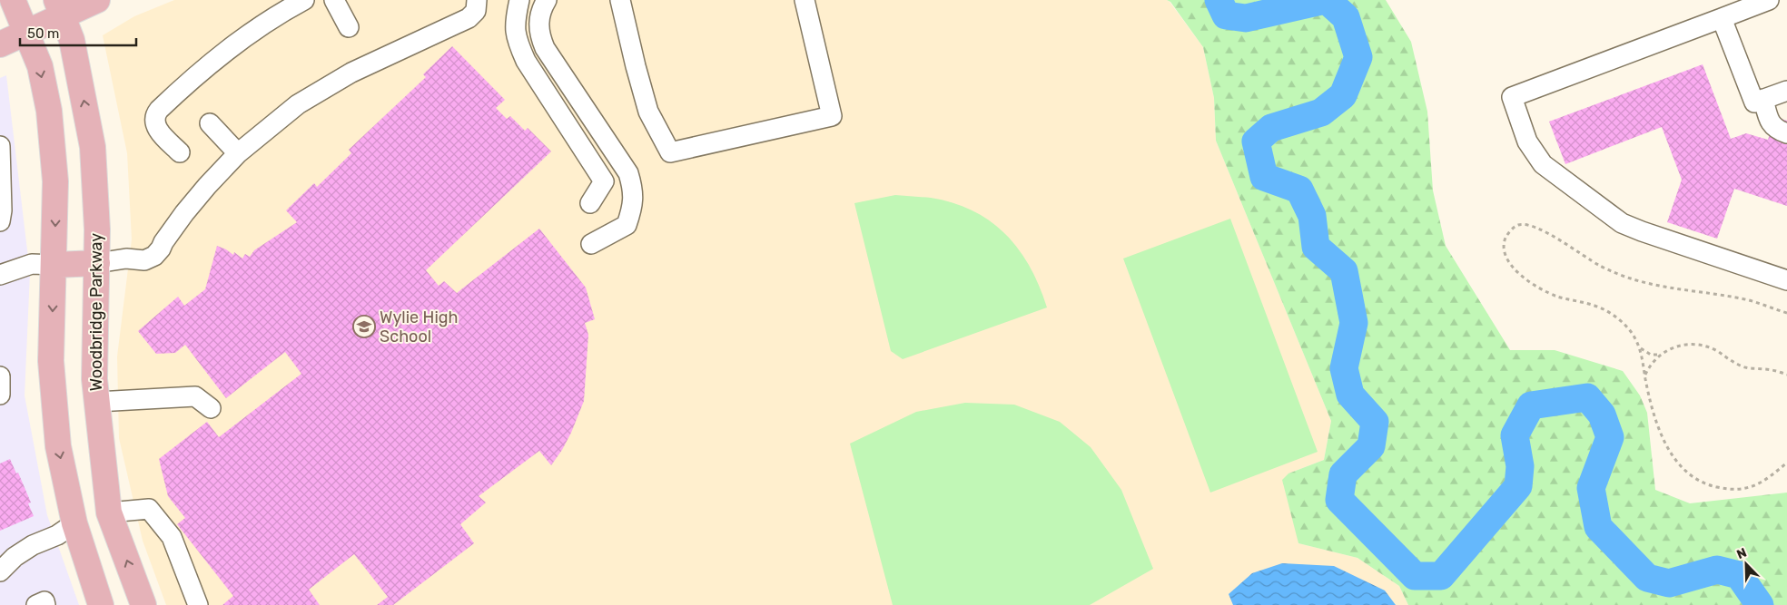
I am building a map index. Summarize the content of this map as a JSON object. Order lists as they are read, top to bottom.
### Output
{
  "streets": {
    "main road": ["Woodbridge Parkway"]
  },
  "places": {
    "school or university": ["Wylie High School"]
  },
  "scale_bar": "50 m",
  "north": "top left"
}
